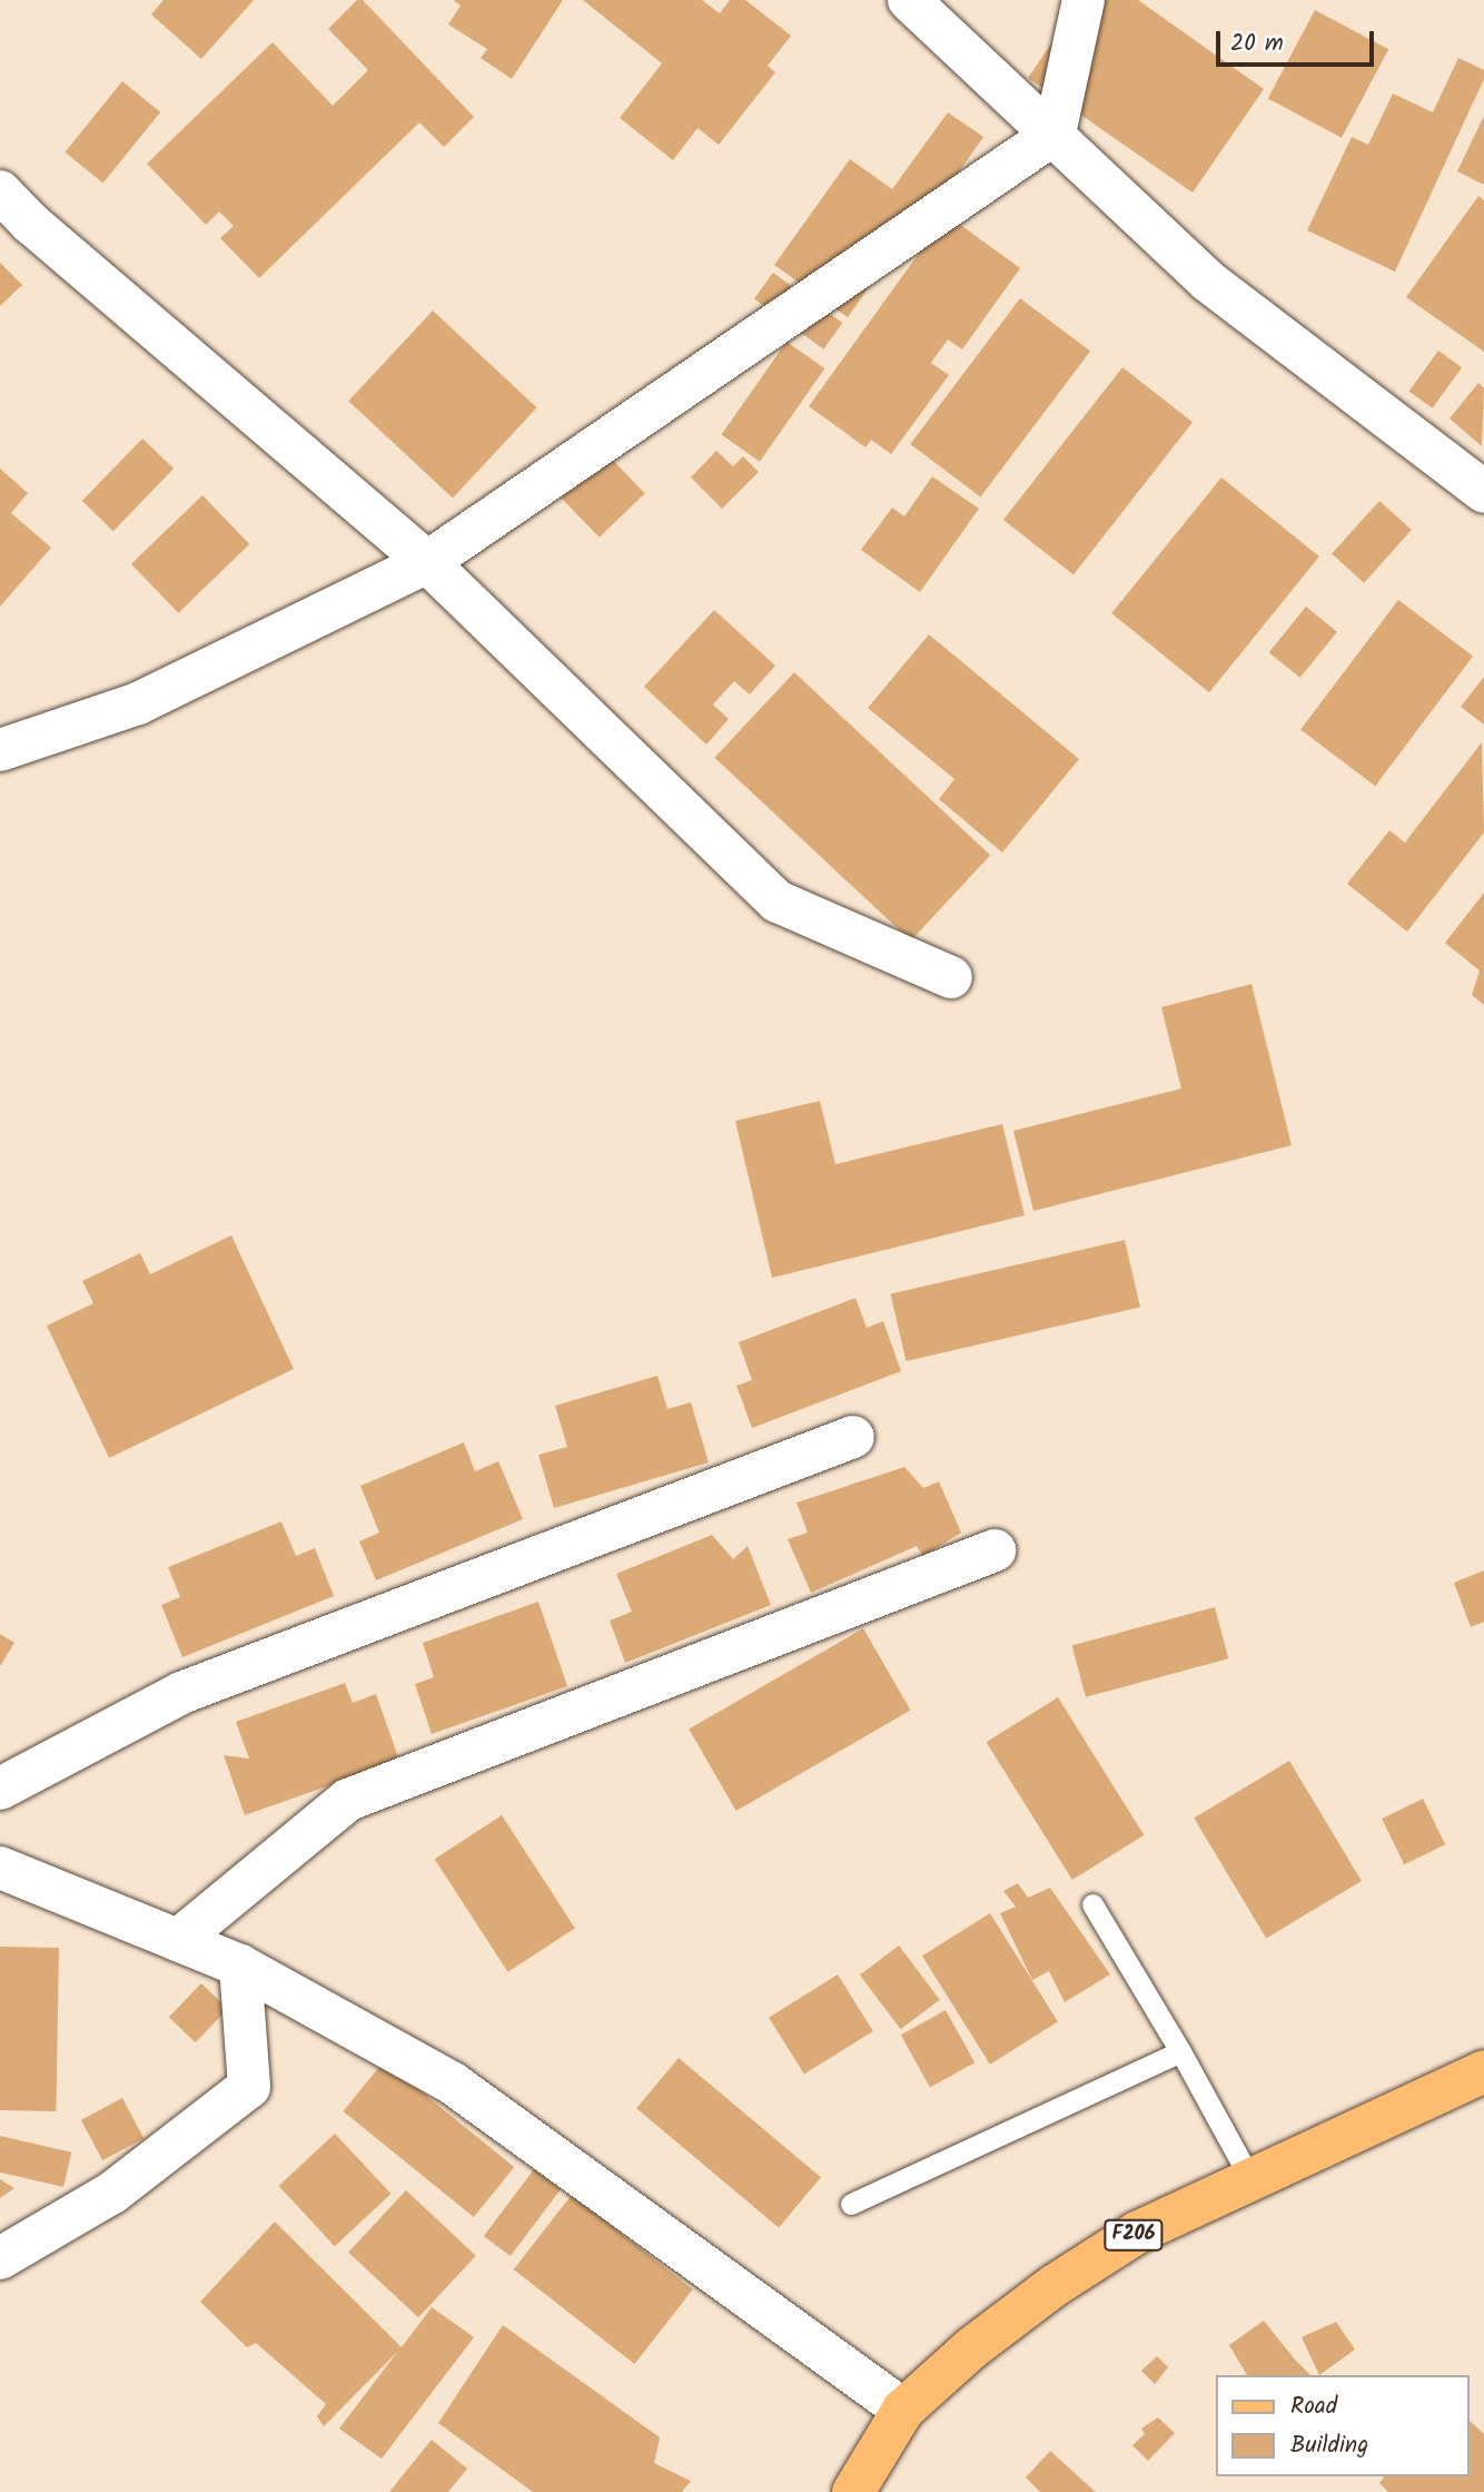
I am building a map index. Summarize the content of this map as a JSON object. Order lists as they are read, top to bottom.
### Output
{
  "streets": {
    "main road": ["F206"]
  },
  "legend": ["Road", "Building"],
  "scale_bar": "20 m"
}
